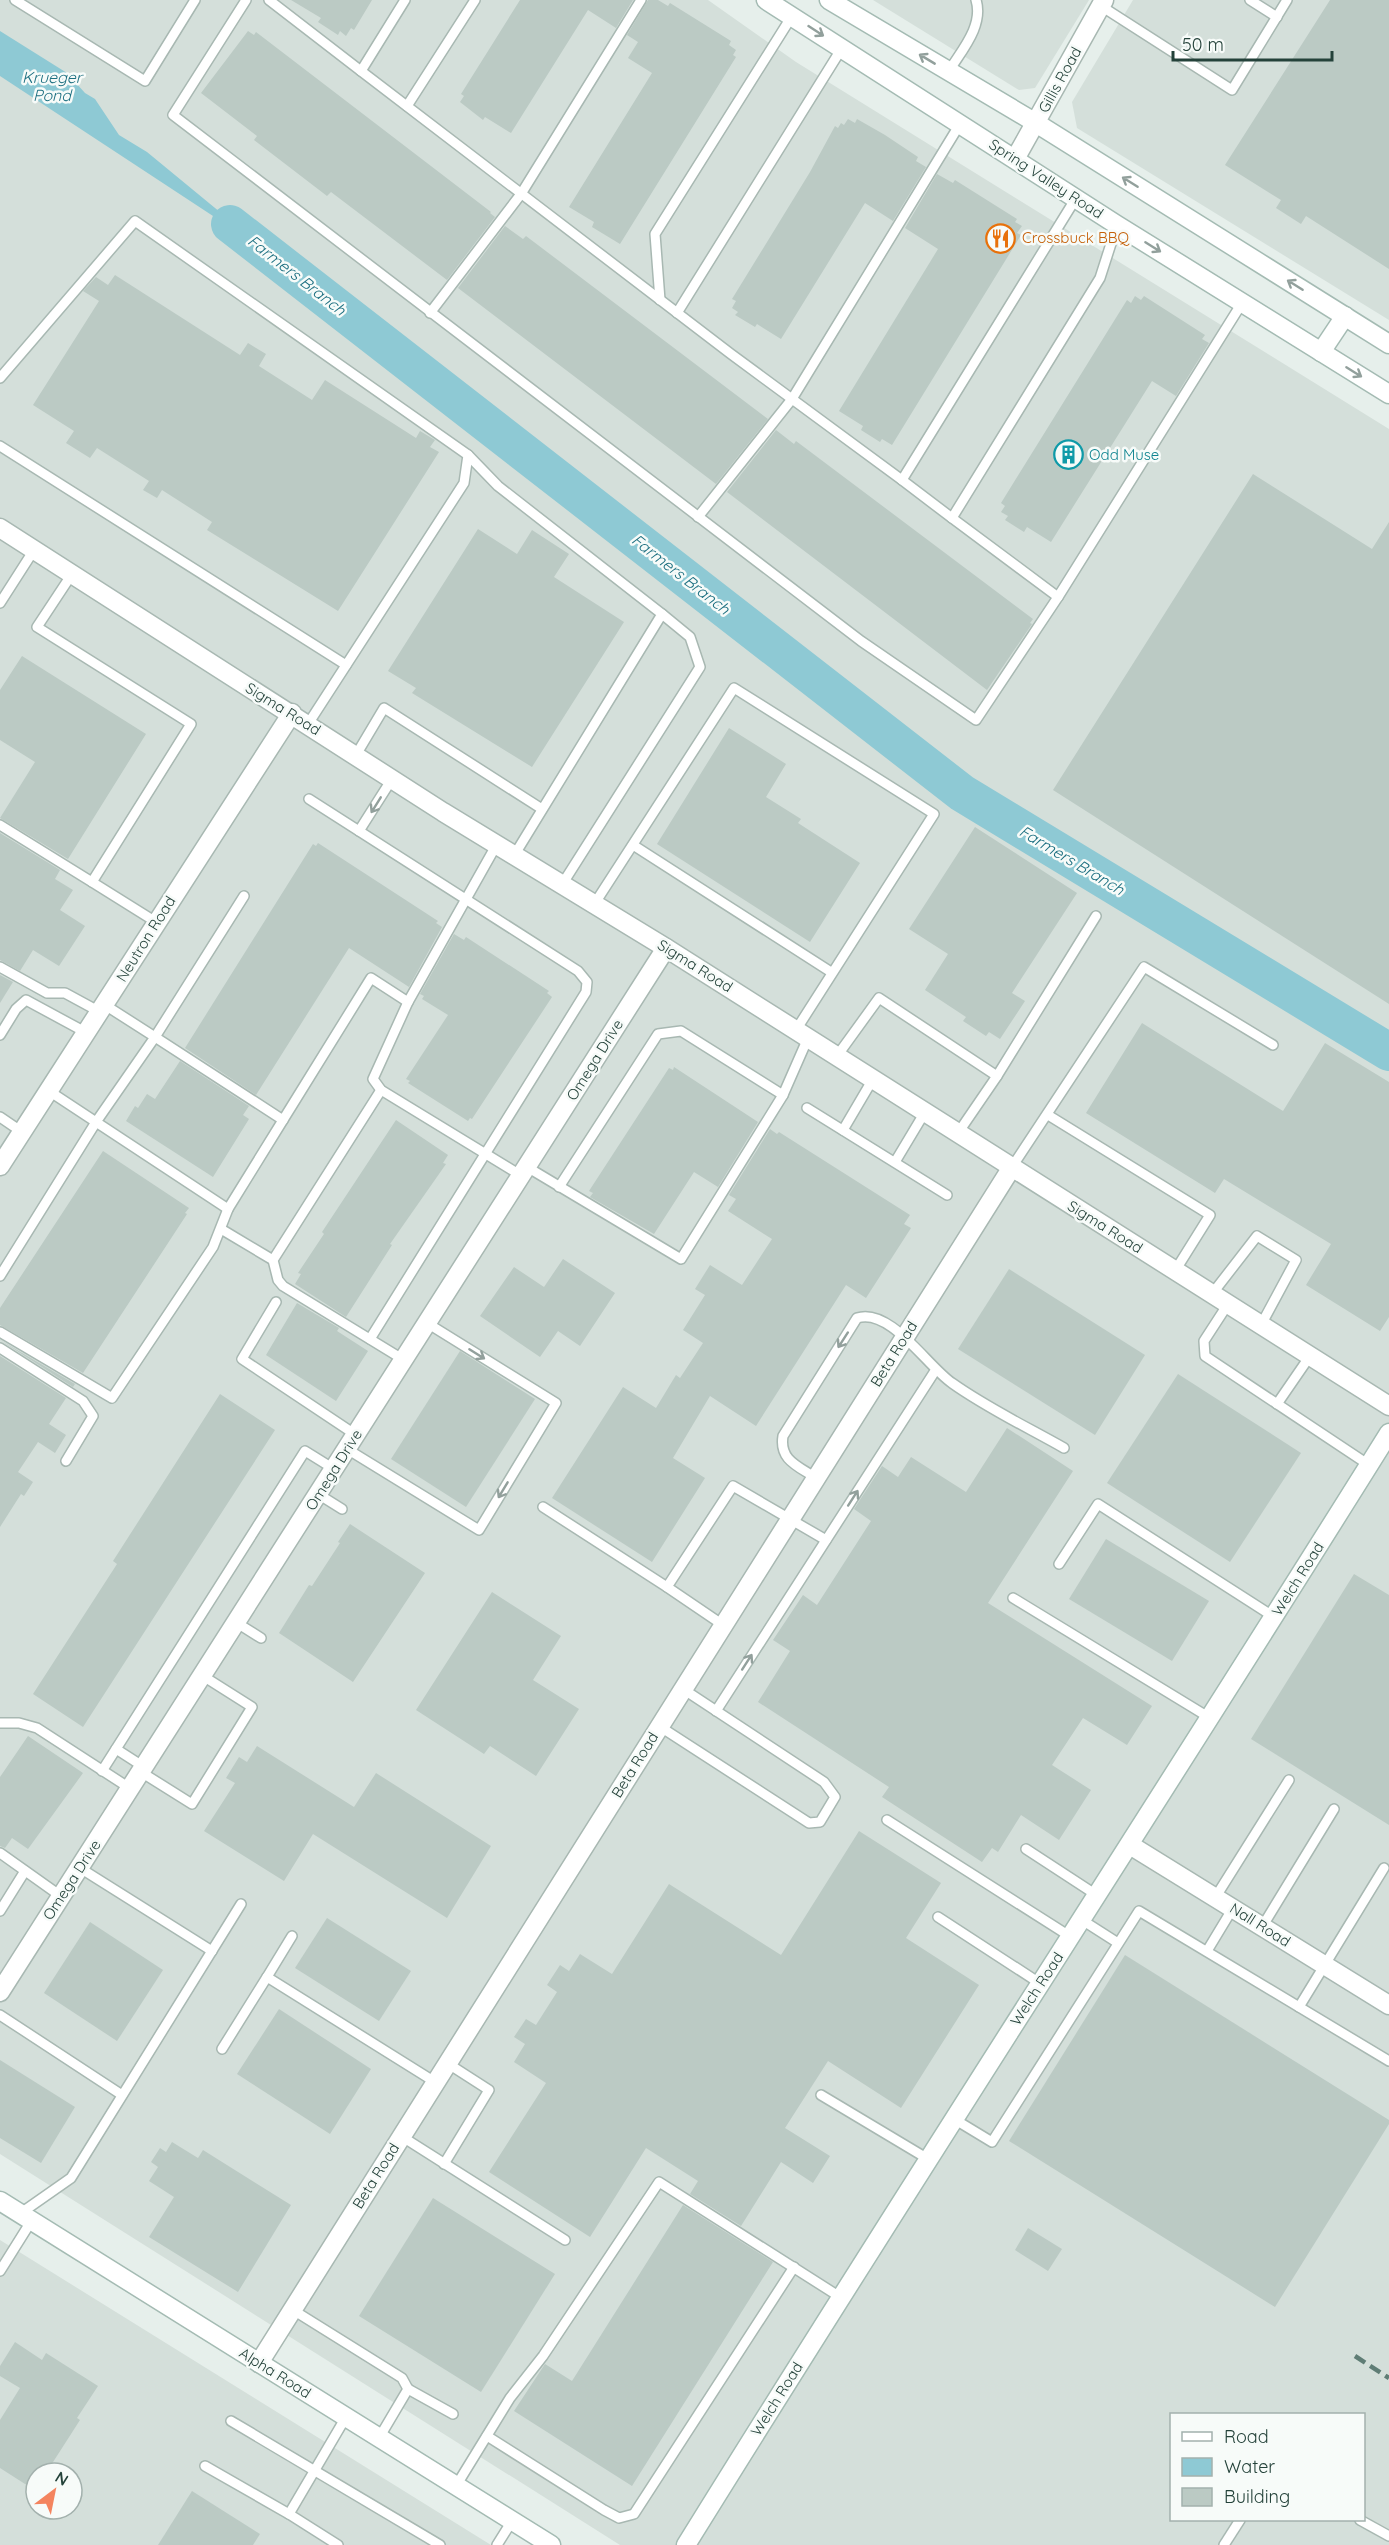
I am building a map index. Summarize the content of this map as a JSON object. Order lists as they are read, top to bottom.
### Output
{
  "streets": {
    "street": [
      "Gillis Road",
      "Spring Valley Road",
      "Sigma Road",
      "Neutron Road",
      "Omega Drive",
      "Beta Road",
      "Welch Road",
      "Nall Road",
      "Alpha Road"
    ]
  },
  "crossings": [
    ["Gillis Road", "Spring Valley Road"],
    ["Sigma Road", "Neutron Road"],
    ["Sigma Road", "Omega Drive"],
    ["Sigma Road", "Beta Road"],
    ["Beta Road", "Alpha Road"],
    ["Welch Road", "Nall Road"]
  ],
  "water": ["Krueger Pond", "Farmers Branch"],
  "places": {
    "restaurant": ["Crossbuck BBQ"],
    "building": ["Odd Muse"]
  },
  "legend": ["Road", "Water", "Building"],
  "scale_bar": "50 m",
  "north": "top right"
}
